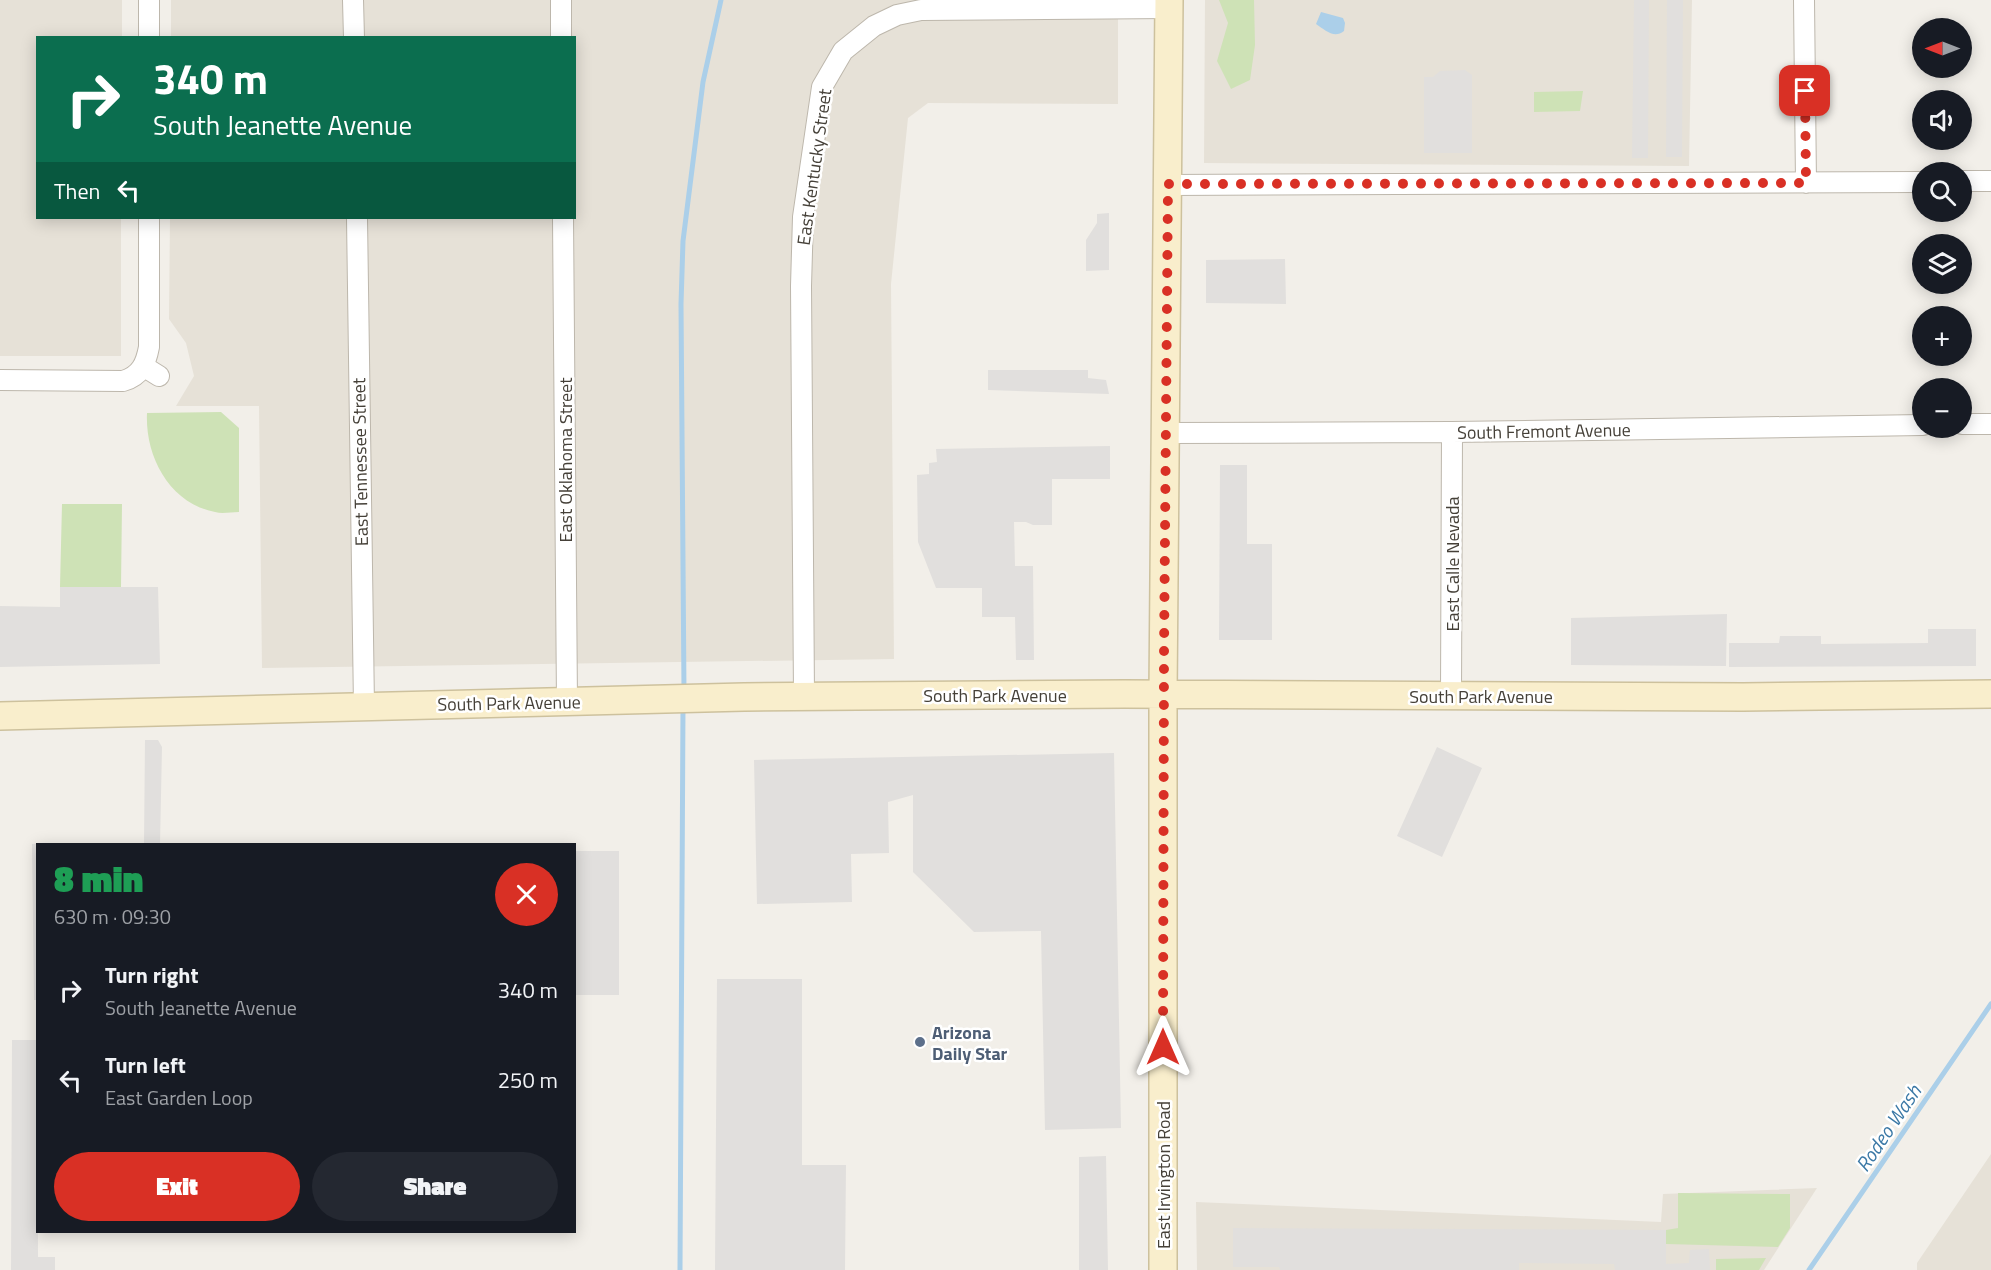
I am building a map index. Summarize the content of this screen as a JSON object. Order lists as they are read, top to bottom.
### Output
{
  "streets": {
    "main road": ["South Park Avenue", "East Irvington Road"],
    "street": [
      "East Kentucky Street",
      "South Fremont Avenue",
      "East Oklahoma Street",
      "East Tennessee Street",
      "East Calle Nevada"
    ]
  },
  "crossings": [
    ["East Kentucky Street", "South Park Avenue"],
    ["East Kentucky Street", "East Irvington Road"],
    ["South Fremont Avenue", "East Calle Nevada"],
    ["South Fremont Avenue", "East Irvington Road"],
    ["East Oklahoma Street", "South Park Avenue"],
    ["East Tennessee Street", "South Park Avenue"],
    ["East Calle Nevada", "South Park Avenue"],
    ["South Park Avenue", "East Irvington Road"]
  ],
  "water": ["Rodeo Wash"],
  "places": ["Arizona Daily Star"],
  "north": "left",
  "page": {
    "map_buttons": ["+", "−"],
    "turn": ["340 m", "South Jeanette Avenue"],
    "then": "Then",
    "heading": ["8 min", "630 m · 09:30"],
    "list": [
      {
        "name": "Turn right",
        "note": "South Jeanette Avenue",
        "value": "340 m"
      },
      {
        "name": "Turn left",
        "note": "East Garden Loop",
        "value": "250 m"
      }
    ],
    "buttons": ["Exit", "Share"]
  }
}
